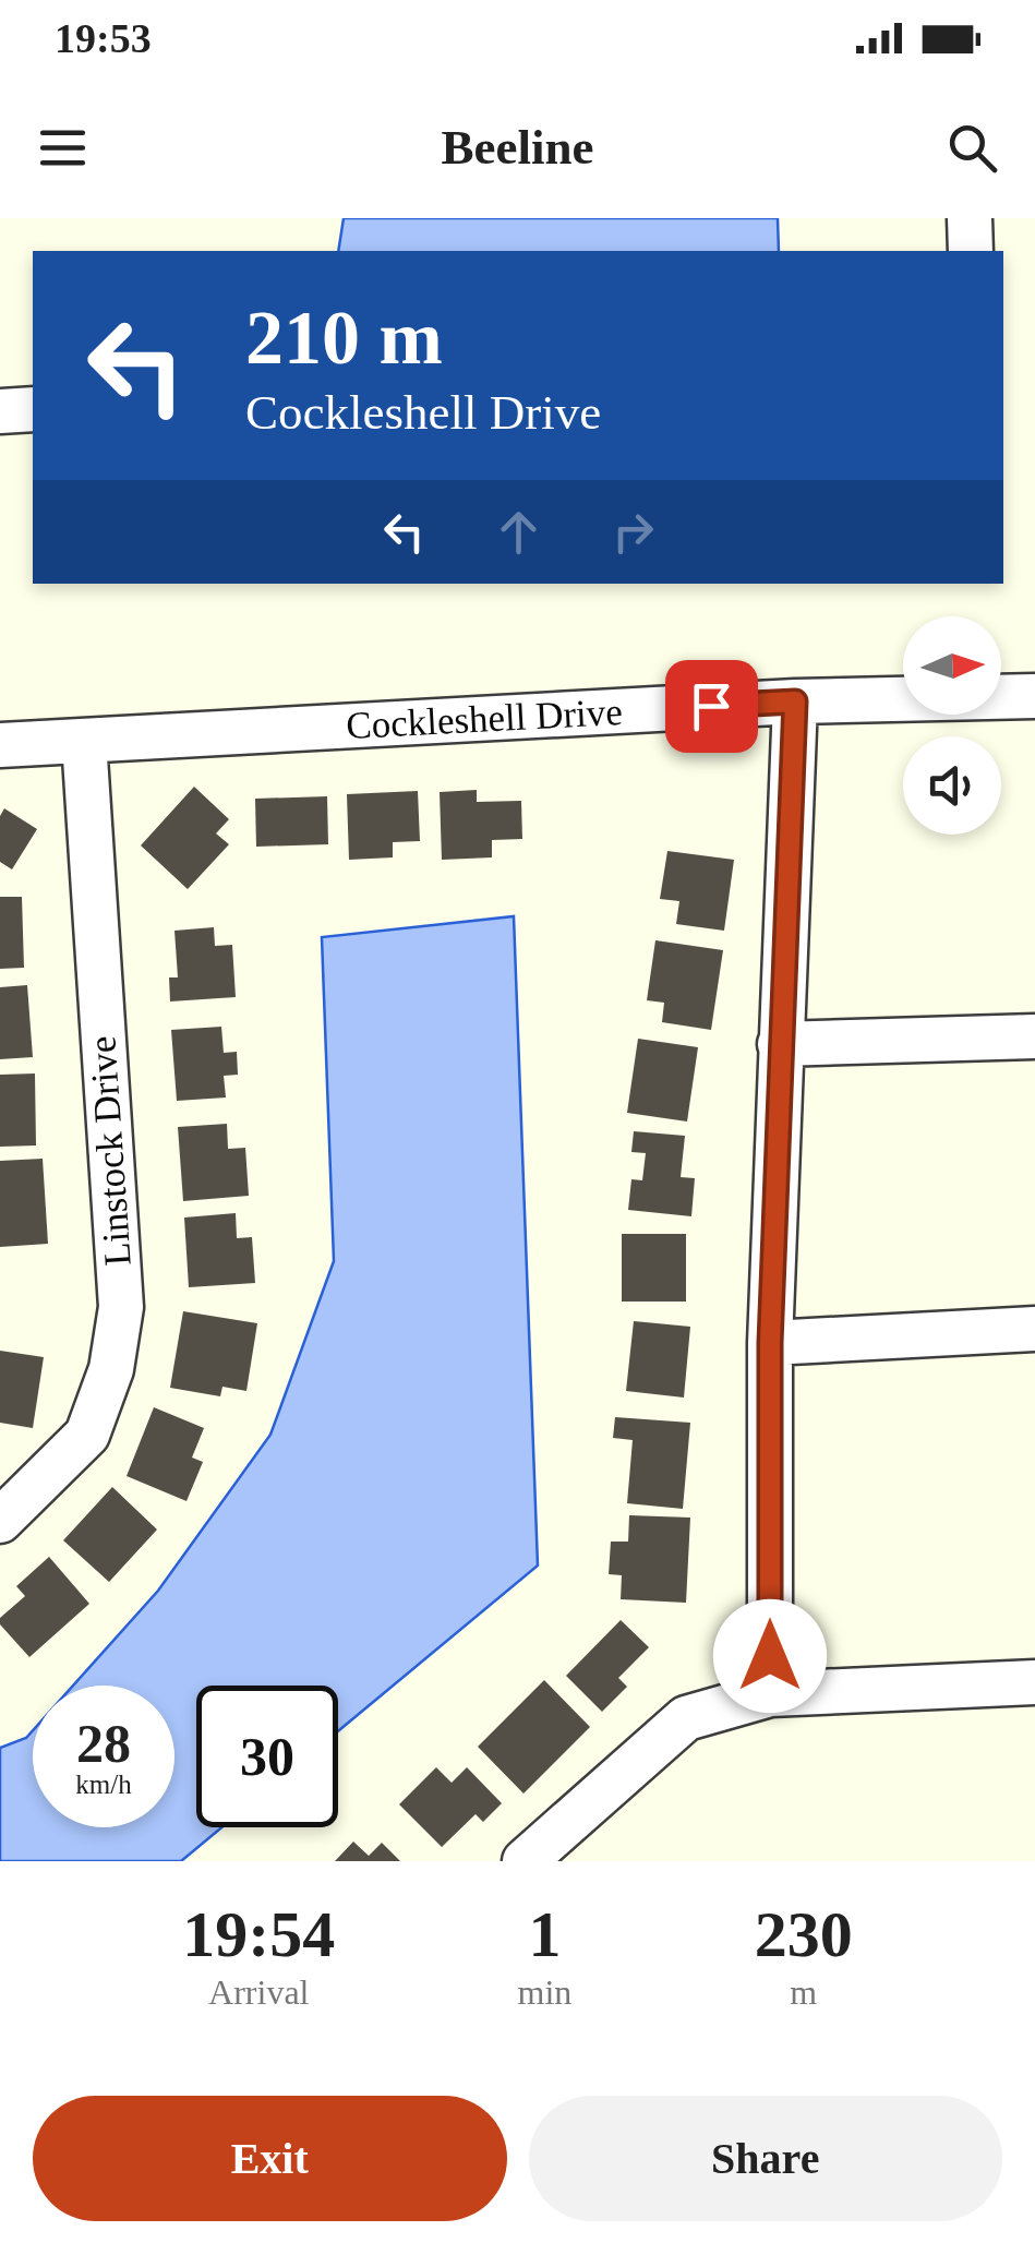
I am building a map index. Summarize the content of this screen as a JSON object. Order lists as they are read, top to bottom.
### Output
{
  "streets": {
    "street": ["Cockleshell Drive", "Linstock Drive"]
  },
  "crossings": [
    ["Cockleshell Drive", "Linstock Drive"]
  ],
  "north": "right",
  "page": {
    "status": "19:53",
    "header": "Beeline",
    "turn": ["210 m", "Cockleshell Drive"],
    "speed": "28 km/h",
    "limit": "30",
    "eta": [
      "19:54",
      "Arrival",
      "1",
      "min",
      "230",
      "m"
    ],
    "buttons": ["Exit", "Share"]
  }
}
